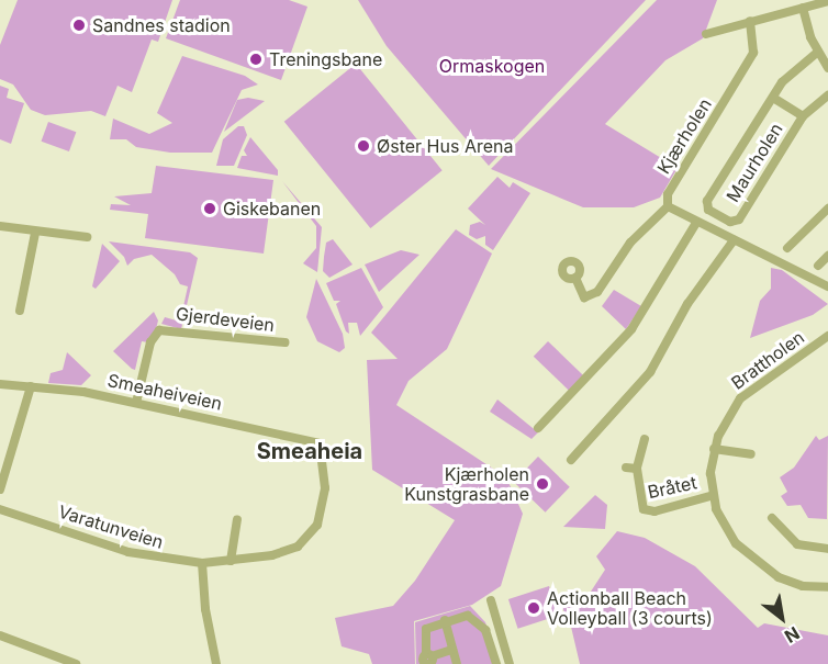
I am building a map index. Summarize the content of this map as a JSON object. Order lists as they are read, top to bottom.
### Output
{
  "streets": {
    "street": [
      "Kjærholen",
      "Maurholen",
      "Gjerdeveien",
      "Brattholen",
      "Smeaheiveien",
      "Bråtet",
      "Varatunveien"
    ]
  },
  "crossings": [
    ["Gjerdeveien", "Smeaheiveien"],
    ["Brattholen", "Bråtet"],
    ["Smeaheiveien", "Varatunveien"]
  ],
  "districts": ["Smeaheia"],
  "parks": ["Ormaskogen"],
  "places": [
    "Sandnes stadion",
    "Treningsbane",
    "Øster Hus Arena",
    "Giskebanen",
    "Kjærholen Kunstgrasbane",
    "Actionball Beach Volleyball (3 courts)"
  ],
  "north": "bottom right"
}
